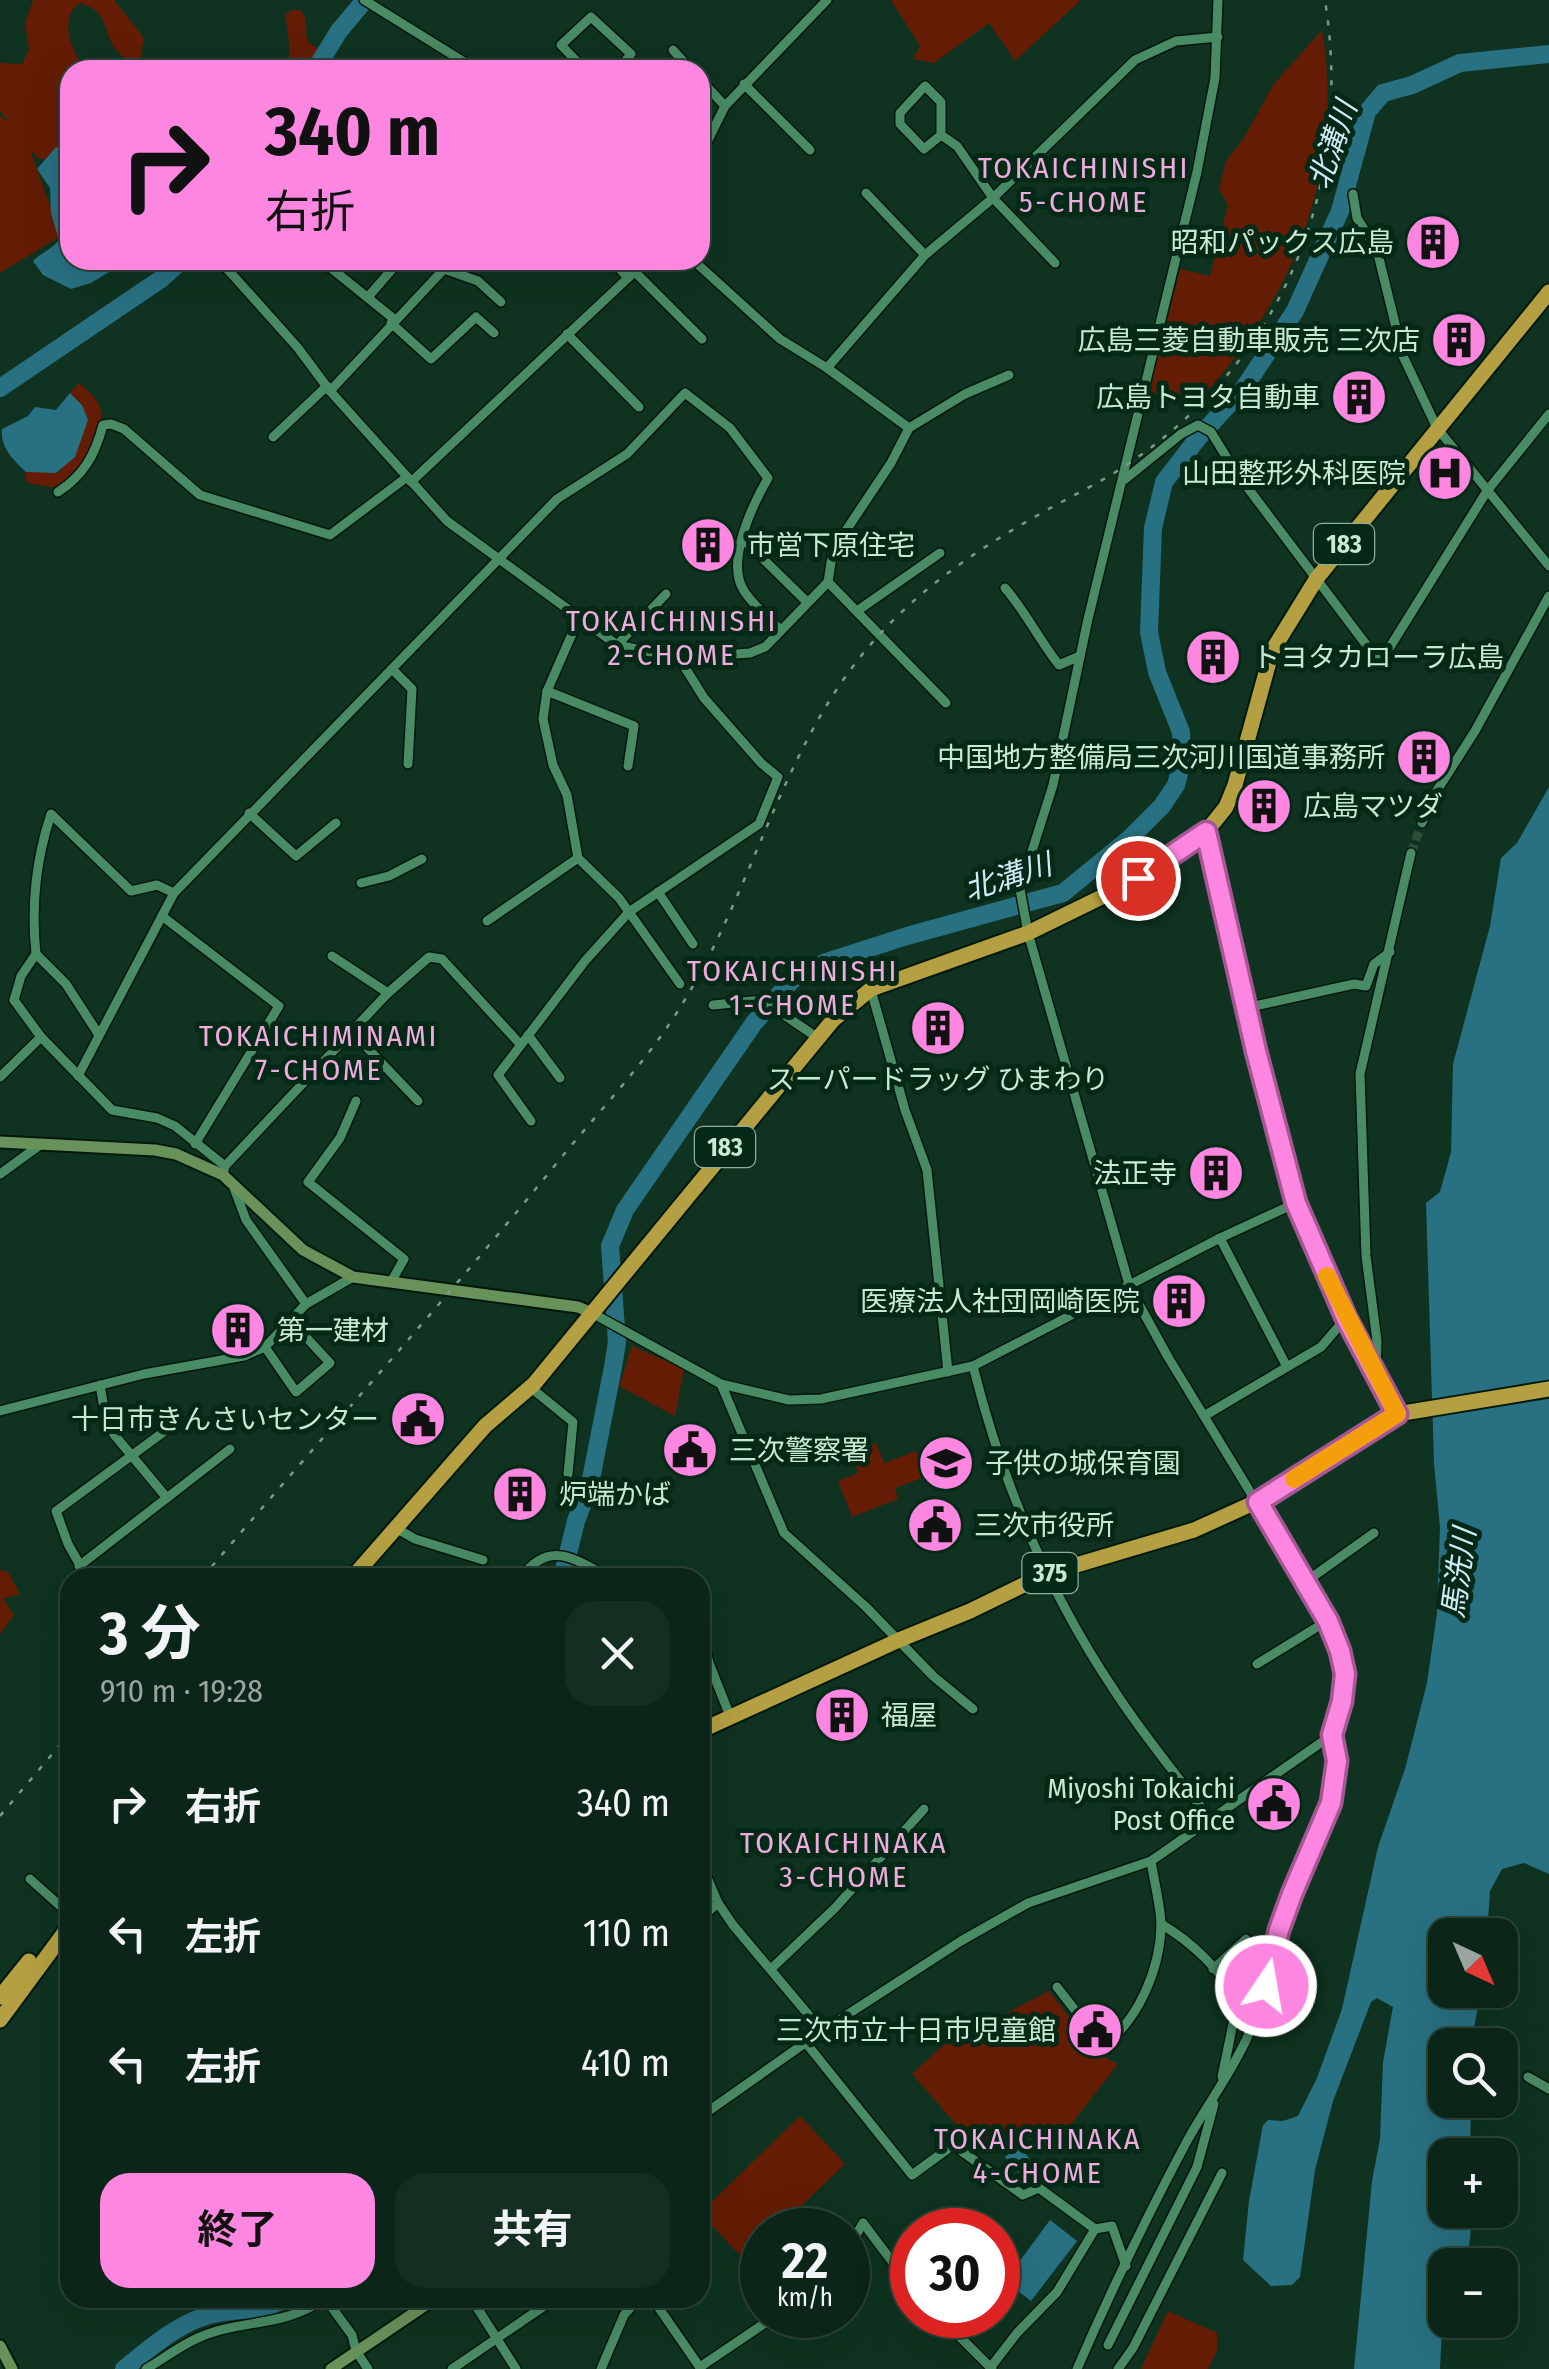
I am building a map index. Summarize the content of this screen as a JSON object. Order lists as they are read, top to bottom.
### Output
{
  "streets": {
    "highway": ["183", "375"]
  },
  "districts": [
    "TOKAICHINISHI 5-CHOME",
    "TOKAICHINISHI 2-CHOME",
    "TOKAICHINISHI 1-CHOME",
    "TOKAICHIMINAMI 7-CHOME",
    "TOKAICHINAKA 3-CHOME",
    "TOKAICHINAKA 4-CHOME"
  ],
  "water": ["北溝川", "馬洗川"],
  "places": {
    "building": [
      "昭和パックス広島",
      "広島三菱自動車販売 三次店",
      "広島トヨタ自動車",
      "市営下原住宅",
      "トヨタカローラ広島",
      "中国地方整備局三次河川国道事務所",
      "広島マツダ",
      "スーパードラッグ ひまわり",
      "法正寺",
      "医療法人社団岡崎医院",
      "第一建材",
      "炉端かば",
      "福屋"
    ],
    "hospital": ["山田整形外科医院"],
    "public building": [
      "十日市きんさいセンター",
      "三次警察署",
      "三次市役所",
      "Miyoshi Tokaichi Post Office",
      "三次市立十日市児童館"
    ],
    "school or university": ["子供の城保育園"]
  },
  "north": "bottom right",
  "page": {
    "turn": ["340 m", "右折"],
    "heading": ["3 分", "910 m · 19:28"],
    "list": [
      {
        "name": "右折",
        "value": "340 m"
      },
      {
        "name": "左折",
        "value": "110 m"
      },
      {
        "name": "左折",
        "value": "410 m"
      }
    ],
    "map_buttons": ["+", "−"],
    "buttons": ["終了", "共有"],
    "speed": "22 km/h",
    "limit": "30"
  }
}
